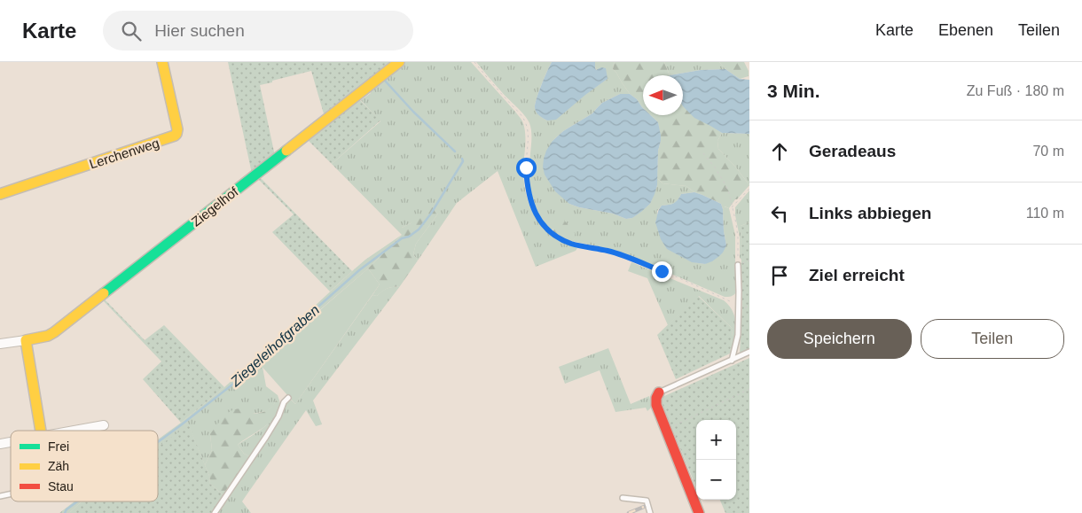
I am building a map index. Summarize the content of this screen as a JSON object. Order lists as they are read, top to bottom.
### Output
{
  "streets": {
    "street": ["Lerchenweg", "Ziegelhof"]
  },
  "water": ["Ziegeleihofgraben"],
  "legend": ["Frei", "Zäh", "Stau"],
  "north": "left",
  "page": {
    "header": "Karte",
    "search": "Hier suchen",
    "nav": ["Karte", "Ebenen", "Teilen"],
    "heading": ["3 Min.", "Zu Fuß · 180 m"],
    "list": [
      ["Geradeaus", "70 m"],
      ["Links abbiegen", "110 m"],
      "Ziel erreicht"
    ],
    "buttons": ["Speichern", "Teilen"],
    "map_buttons": ["+", "−"]
  }
}
